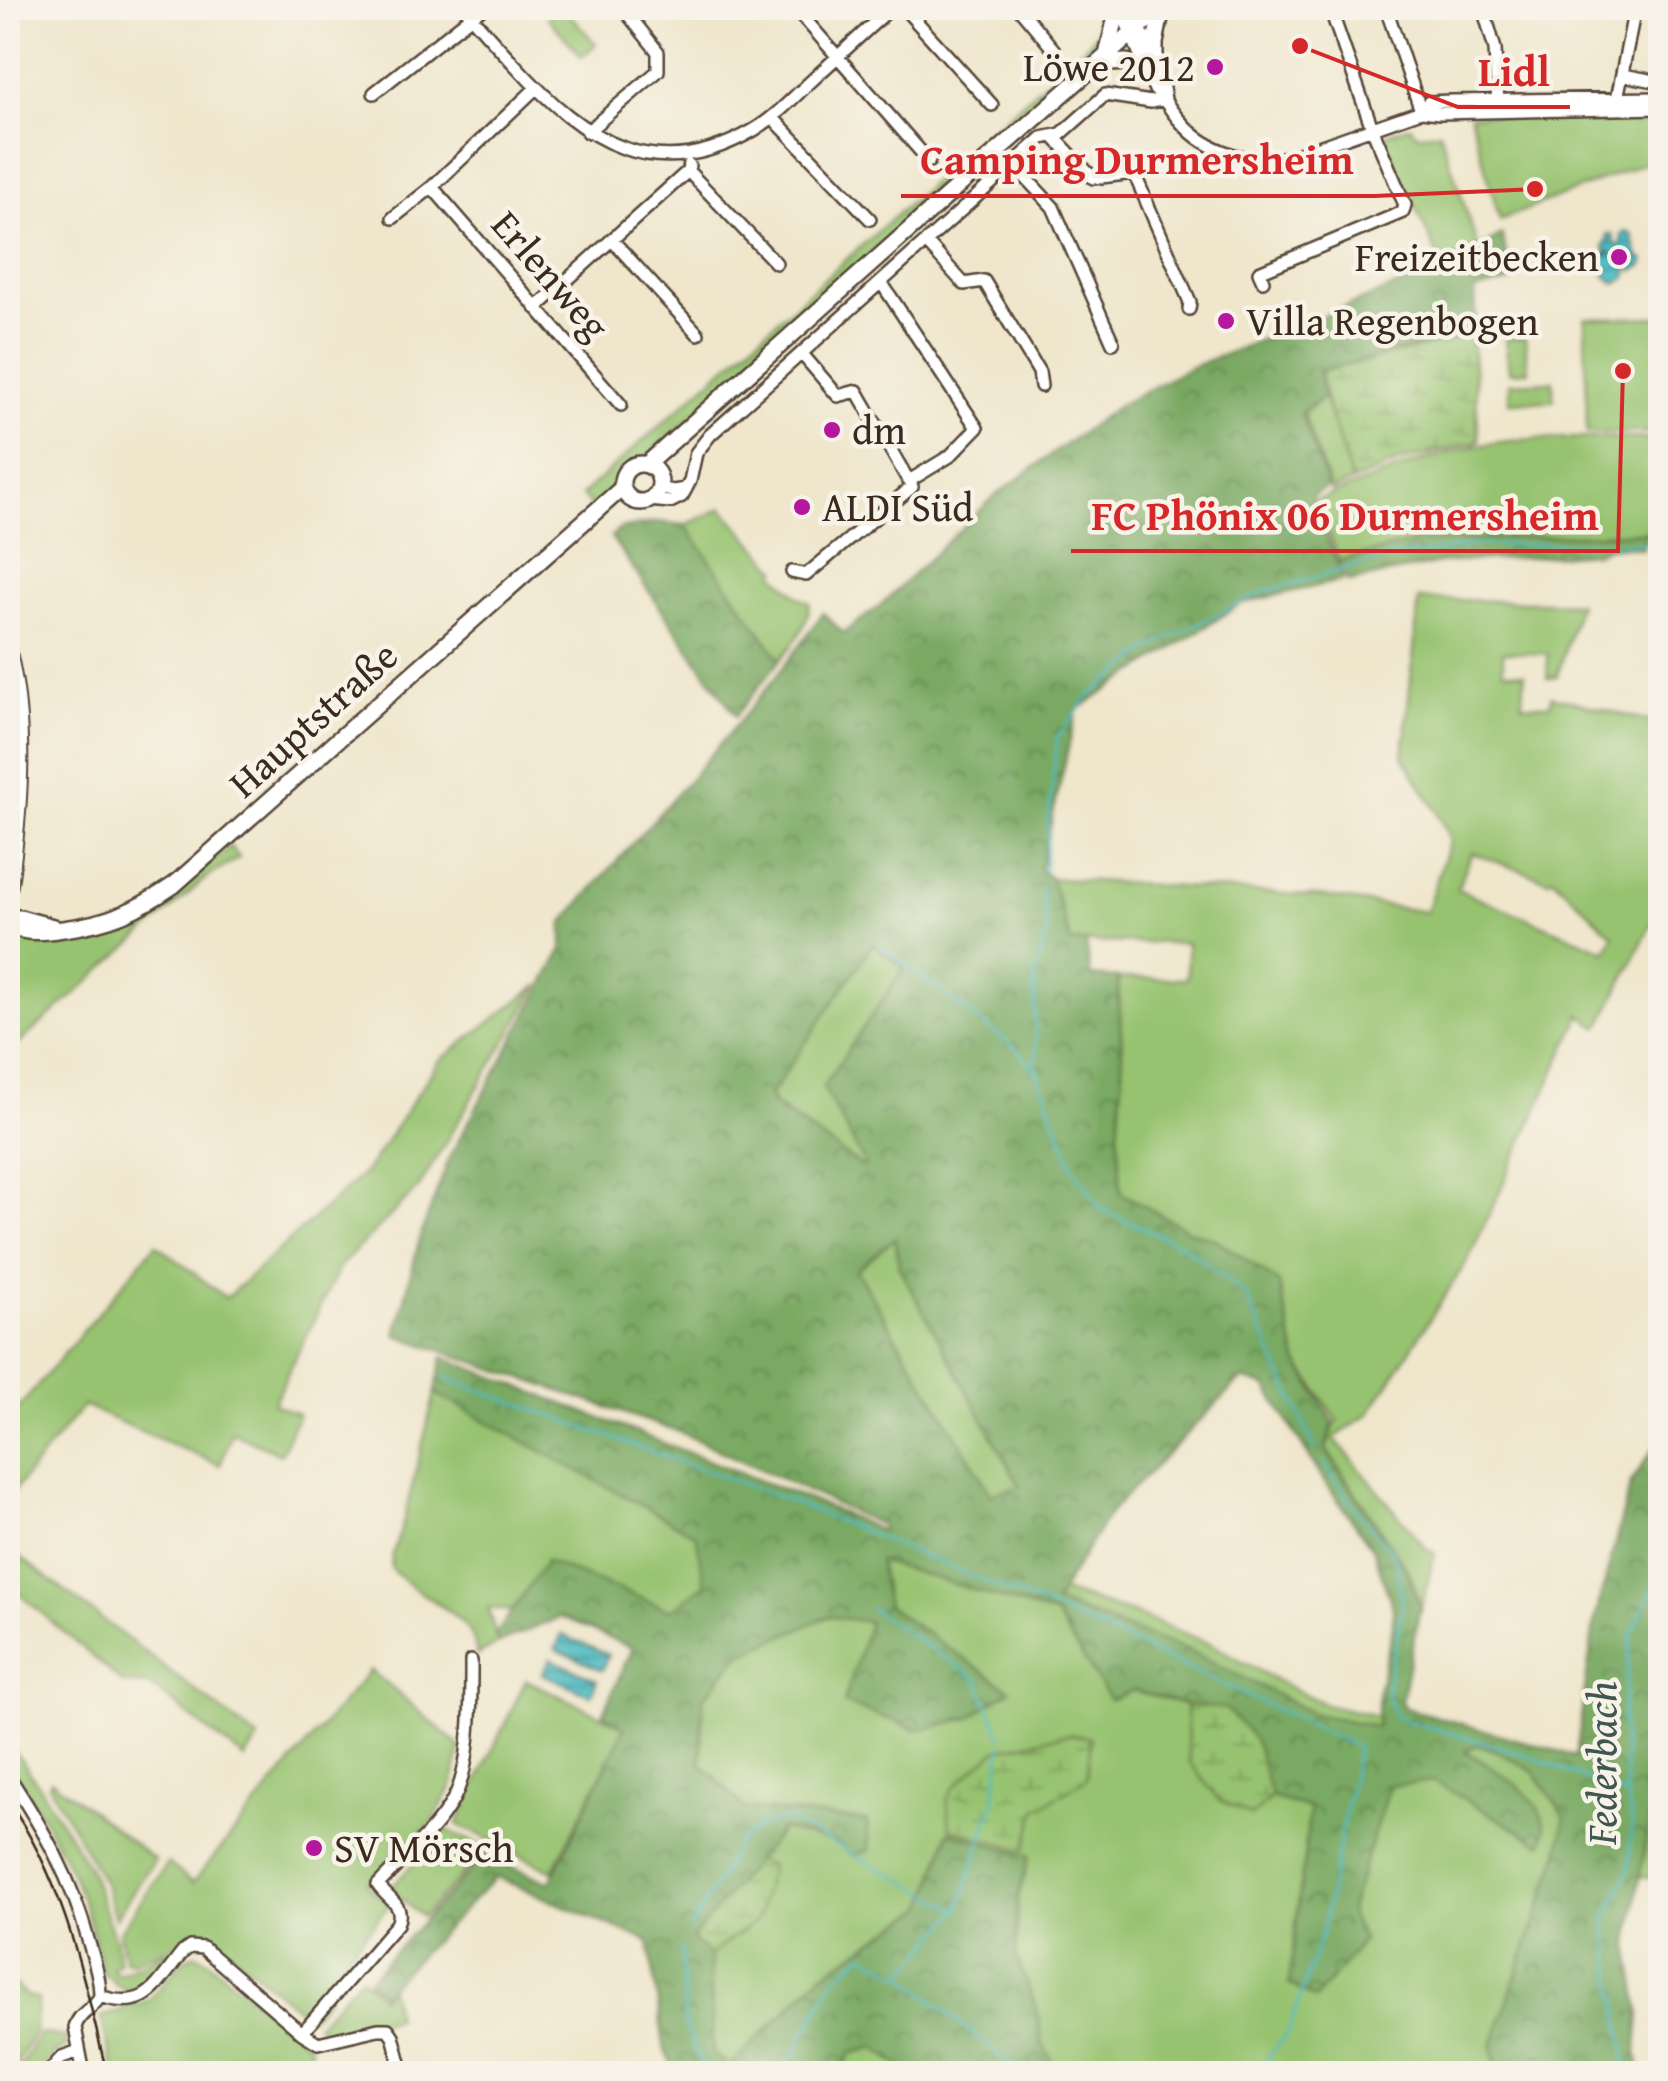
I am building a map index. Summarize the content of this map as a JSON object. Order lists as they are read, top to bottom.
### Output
{
  "streets": {
    "street": ["Erlenweg", "Hauptstraße"]
  },
  "water": ["Federbach"],
  "places": [
    "Lidl",
    "Löwe 2012",
    "Camping Durmersheim",
    "Freizeitbecken",
    "Villa Regenbogen",
    "FC Phönix 06 Durmersheim",
    "dm",
    "ALDI Süd",
    "SV Mörsch"
  ]
}
